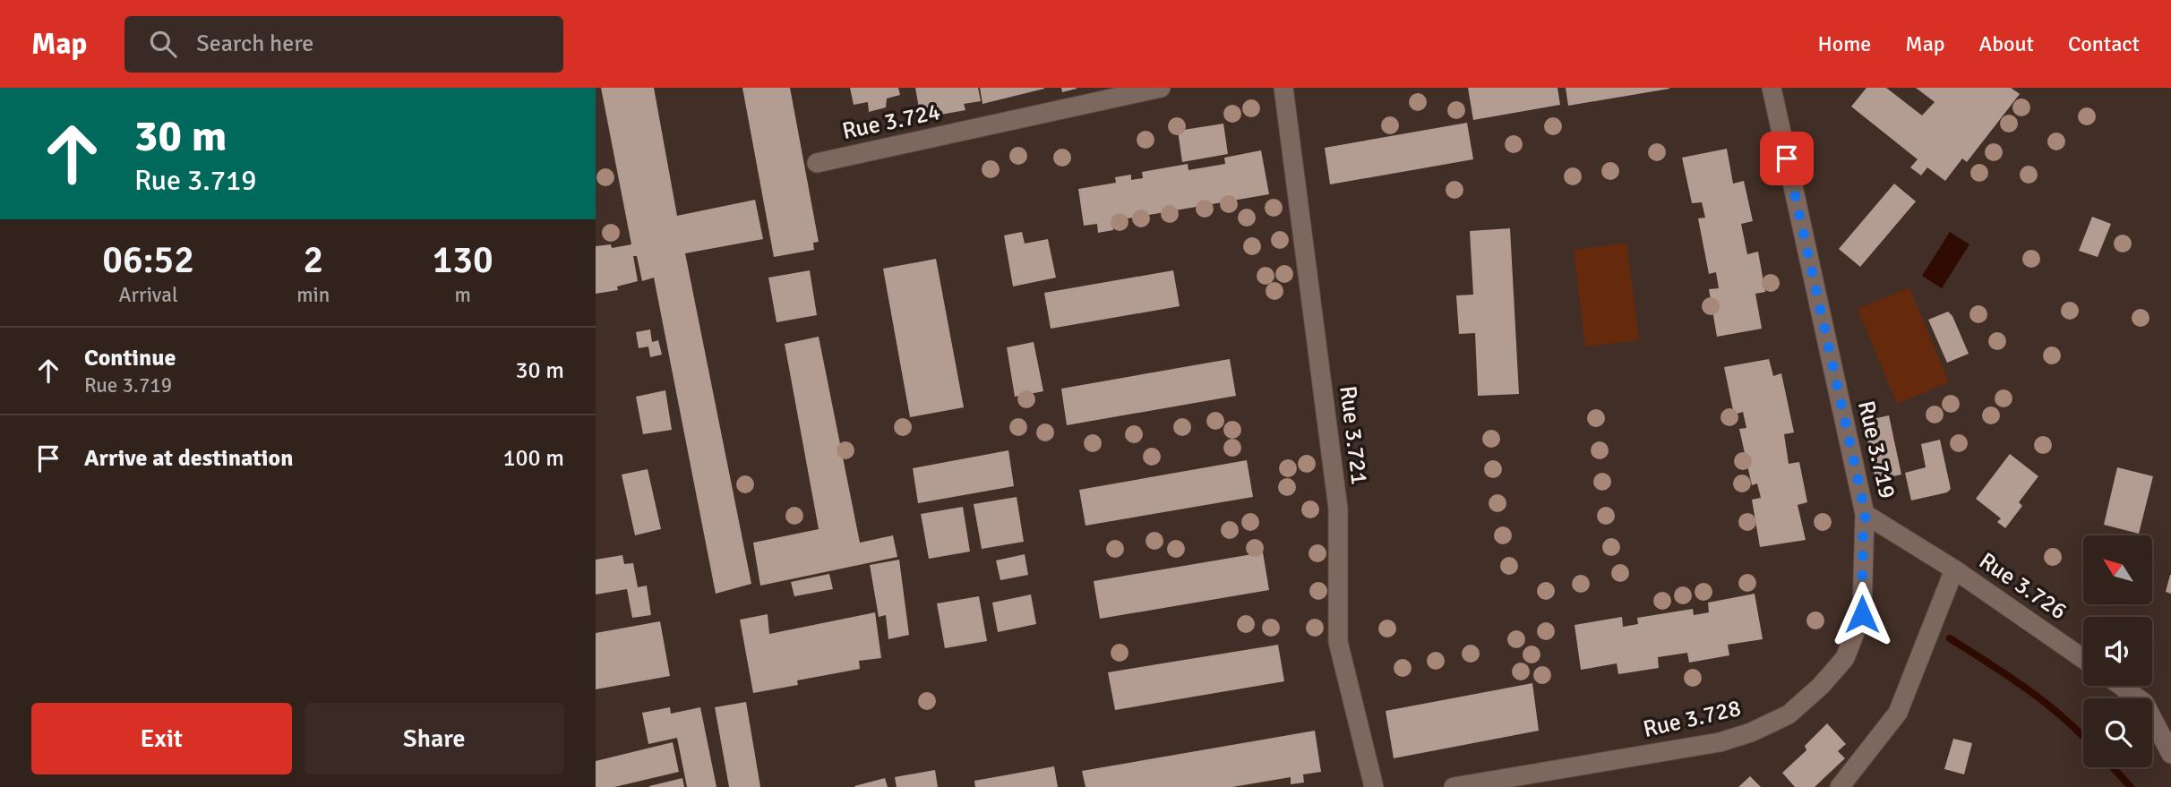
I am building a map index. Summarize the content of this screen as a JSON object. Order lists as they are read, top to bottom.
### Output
{
  "streets": {
    "street": [
      "Rue 3.724",
      "Rue 3.721",
      "Rue 3.719",
      "Rue 3.726",
      "Rue 3.728"
    ]
  },
  "crossings": [
    ["Rue 3.719", "Rue 3.726"],
    ["Rue 3.719", "Rue 3.728"]
  ],
  "north": "top left",
  "page": {
    "header": "Map",
    "search": "Search here",
    "nav": [
      "Home",
      "Map",
      "About",
      "Contact"
    ],
    "turn": ["30 m", "Rue 3.719"],
    "eta": [
      "06:52",
      "Arrival",
      "2",
      "min",
      "130",
      "m"
    ],
    "list": [
      {
        "name": "Continue",
        "note": "Rue 3.719",
        "value": "30 m"
      },
      {
        "name": "Arrive at destination",
        "value": "100 m"
      }
    ],
    "buttons": ["Exit", "Share"]
  }
}
